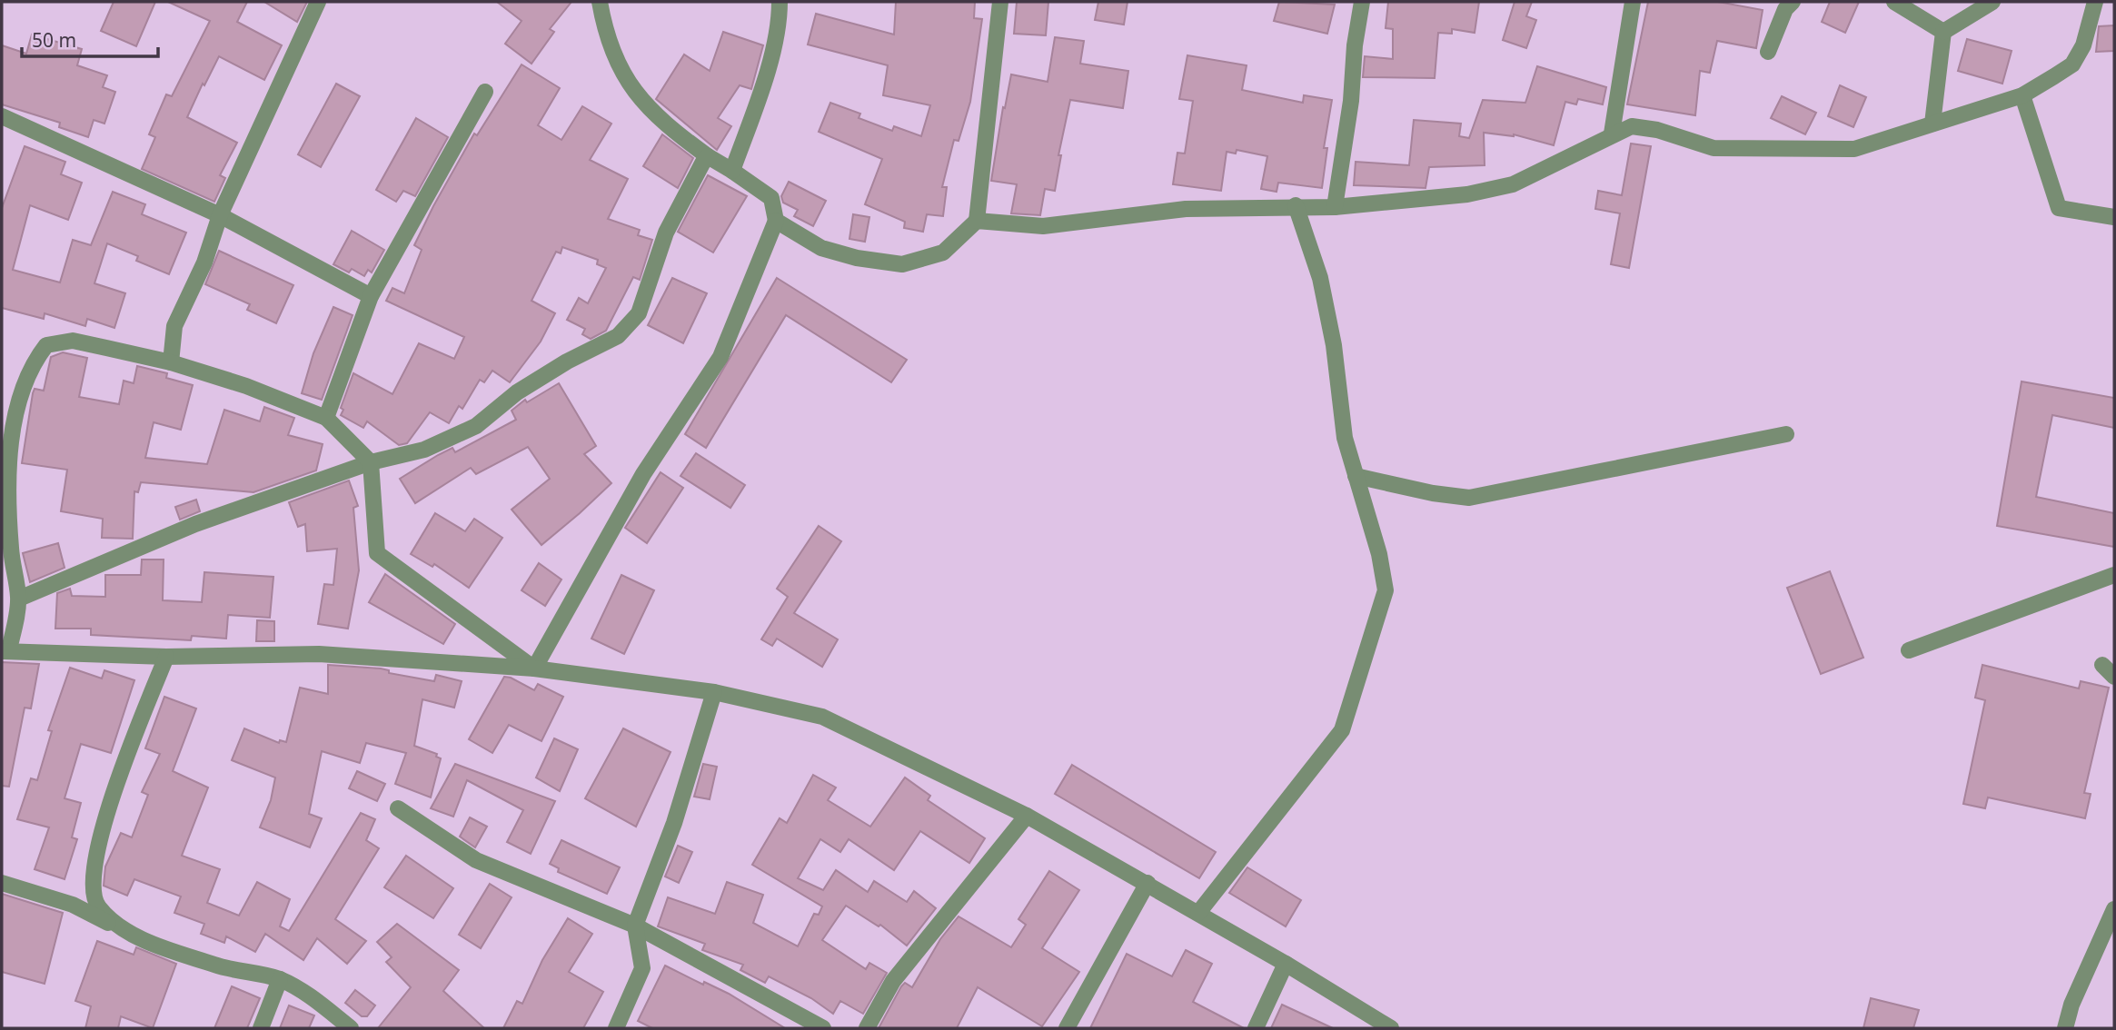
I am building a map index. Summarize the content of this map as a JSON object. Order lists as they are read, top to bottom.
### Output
{
  "scale_bar": "50 m"
}
